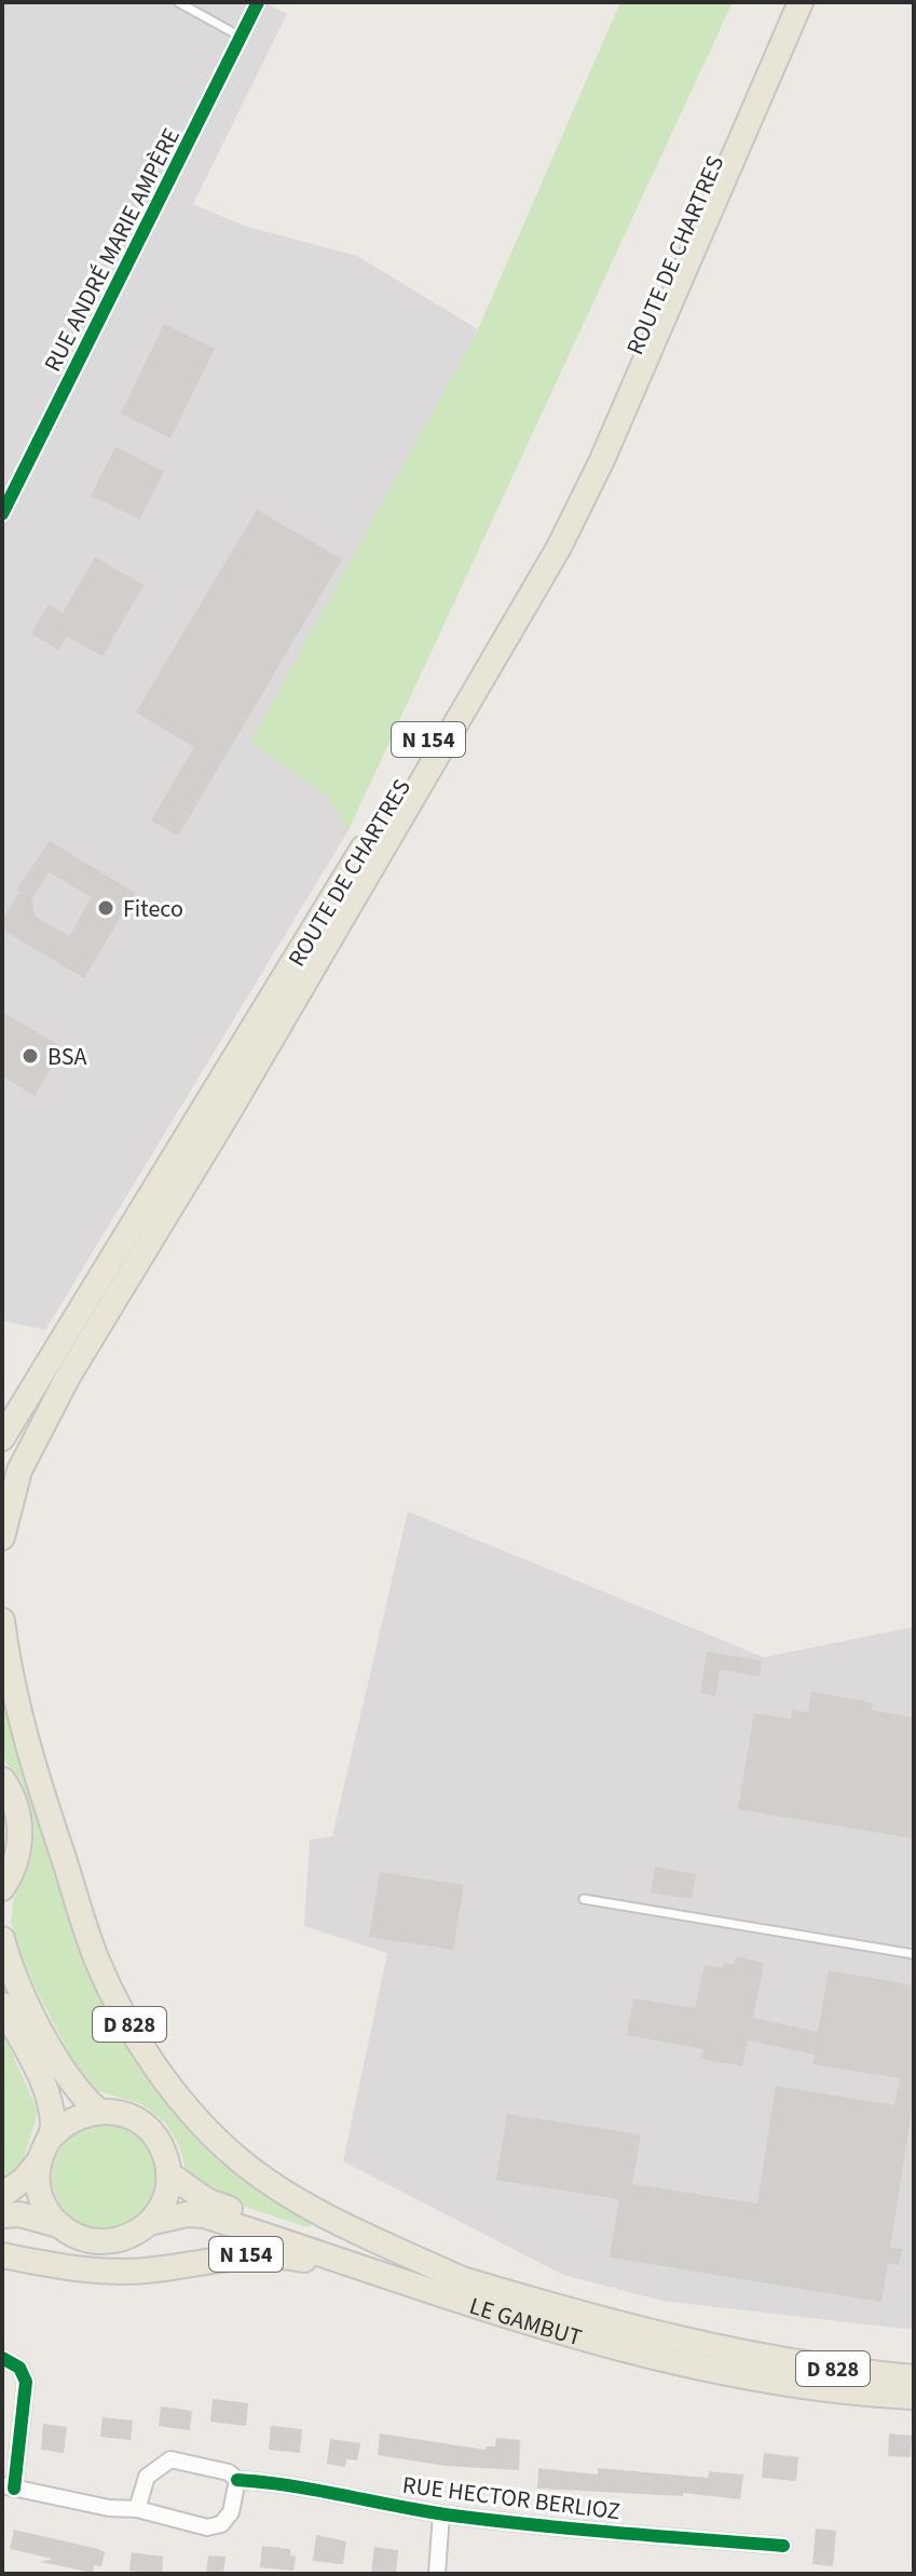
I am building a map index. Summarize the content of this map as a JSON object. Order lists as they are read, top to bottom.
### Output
{
  "streets": {
    "main road": [
      "ROUTE DE CHARTRES",
      "N 154",
      "D 828",
      "LE GAMBUT"
    ],
    "street": ["RUE ANDRÉ MARIE AMPÈRE", "RUE HECTOR BERLIOZ"]
  },
  "crossings": [
    ["N 154", "LE GAMBUT"],
    ["D 828", "LE GAMBUT"]
  ],
  "places": ["Fiteco", "BSA"]
}
